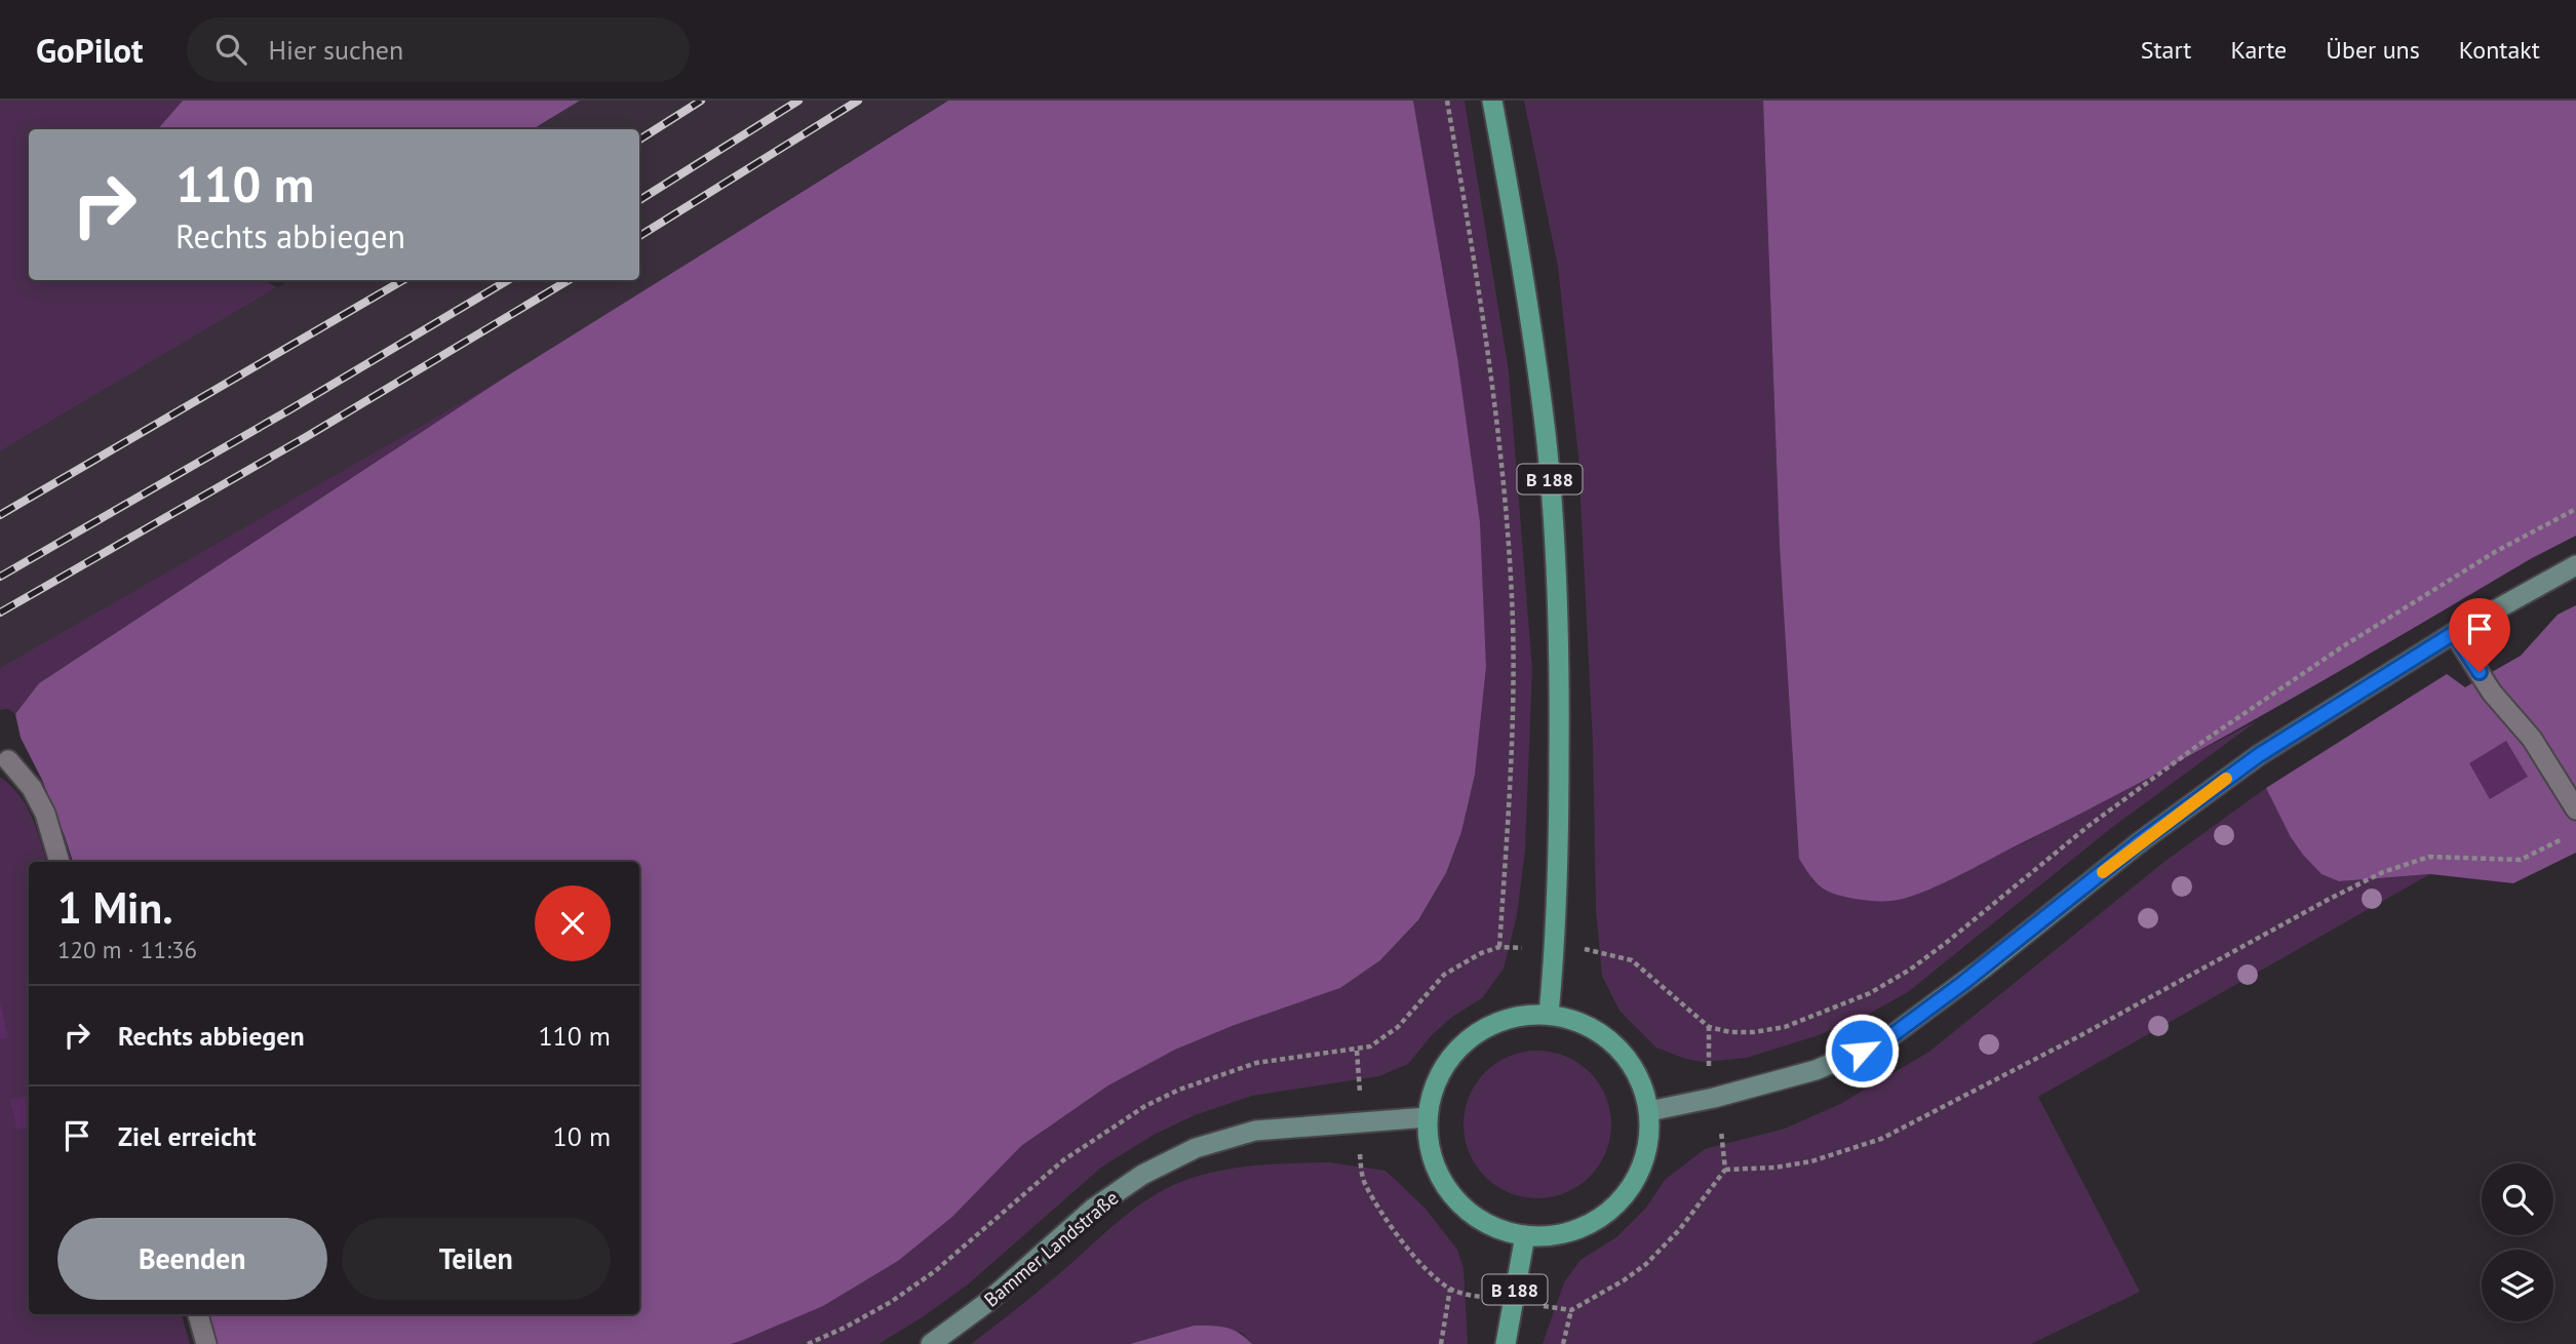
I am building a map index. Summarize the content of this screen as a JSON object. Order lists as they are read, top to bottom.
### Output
{
  "streets": {
    "main road": ["B 188", "Bammer Landstraße"]
  },
  "crossings": [
    ["B 188", "Bammer Landstraße"]
  ],
  "page": {
    "header": "GoPilot",
    "search": "Hier suchen",
    "nav": [
      "Start",
      "Karte",
      "Über uns",
      "Kontakt"
    ],
    "turn": ["110 m", "Rechts abbiegen"],
    "heading": ["1 Min.", "120 m · 11:36"],
    "list": [
      {
        "name": "Rechts abbiegen",
        "value": "110 m"
      },
      {
        "name": "Ziel erreicht",
        "value": "10 m"
      }
    ],
    "buttons": ["Beenden", "Teilen"]
  }
}
